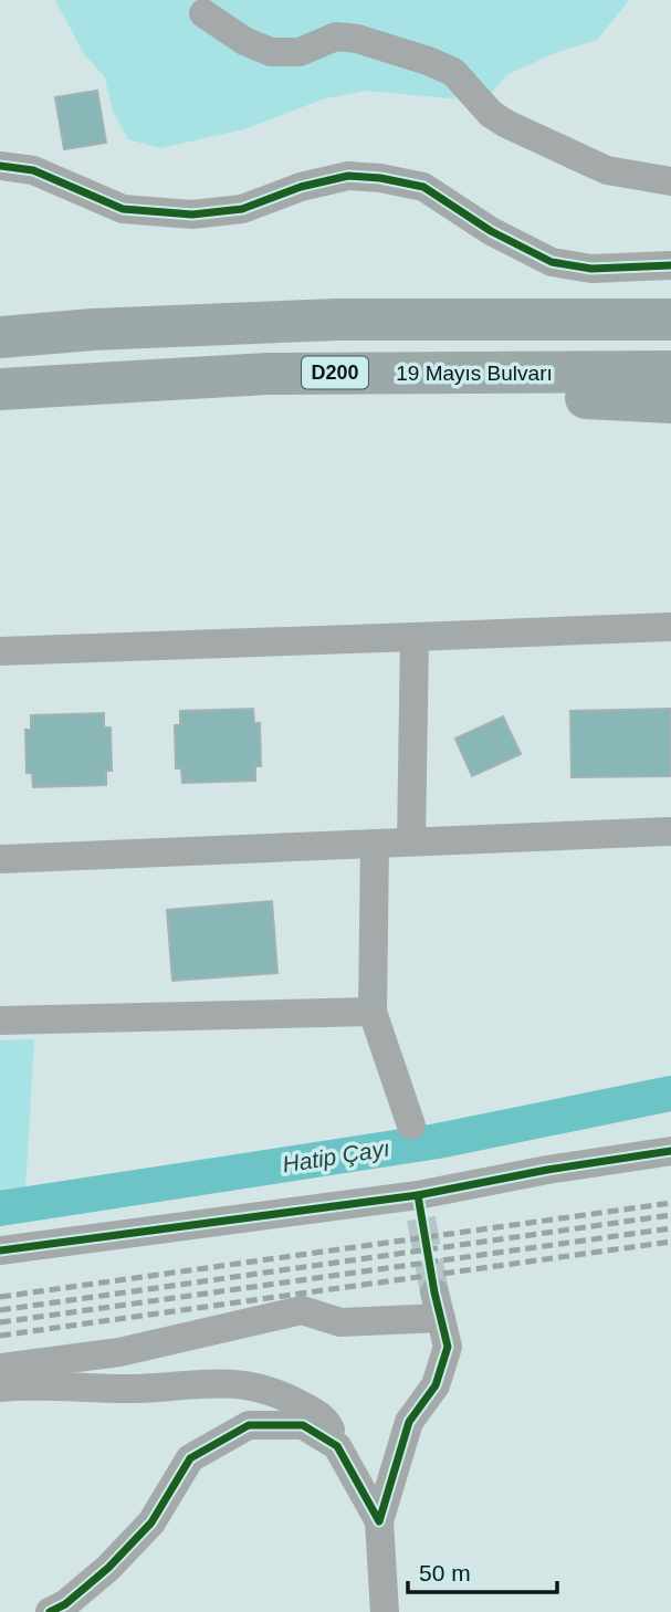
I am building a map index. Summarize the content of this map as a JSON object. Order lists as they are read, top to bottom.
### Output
{
  "streets": {
    "highway": ["D200", "19 Mayıs Bulvarı"]
  },
  "water": ["Hatip Çayı"],
  "scale_bar": "50 m"
}
